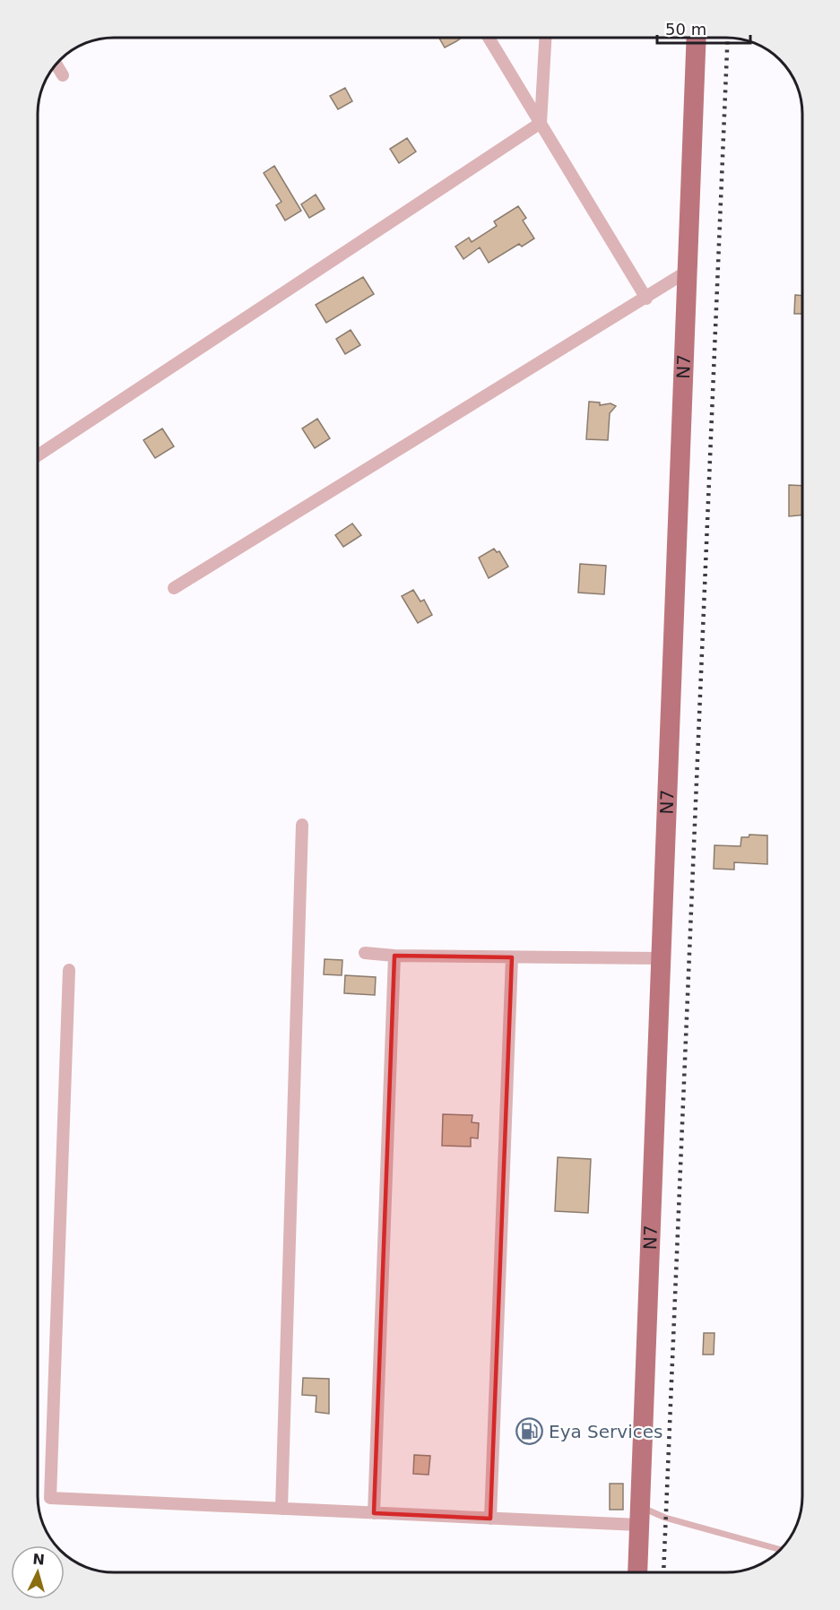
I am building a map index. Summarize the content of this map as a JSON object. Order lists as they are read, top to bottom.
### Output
{
  "streets": {
    "main road": ["N7"]
  },
  "places": {
    "fuel station": ["Eya Services"]
  },
  "scale_bar": "50 m",
  "north": "top"
}
